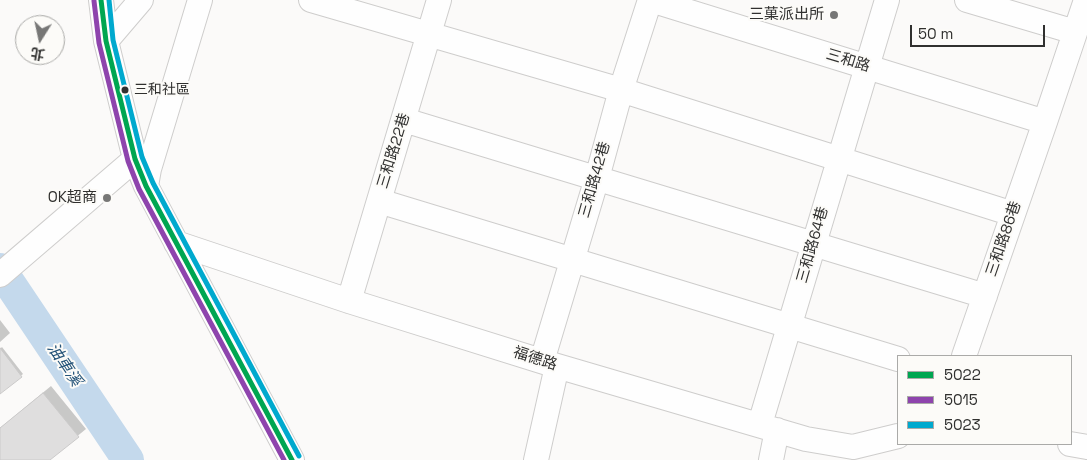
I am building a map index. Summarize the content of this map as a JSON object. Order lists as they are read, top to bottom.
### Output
{
  "streets": {
    "street": [
      "三和路",
      "三和路22巷",
      "三和路42巷",
      "三和路86巷",
      "三和路64巷",
      "福德路"
    ]
  },
  "crossings": [
    ["三和路", "三和路42巷"],
    ["三和路", "三和路86巷"],
    ["三和路", "三和路64巷"],
    ["三和路22巷", "福德路"],
    ["三和路42巷", "福德路"],
    ["三和路64巷", "福德路"]
  ],
  "water": ["油車溪"],
  "places": ["三菓派出所", "三和社區", "OK超商"],
  "lines": ["transit line 5022", "transit line 5023", "transit line 5015"],
  "legend": ["5022", "5015", "5023"],
  "scale_bar": "50 m",
  "north": "bottom"
}
